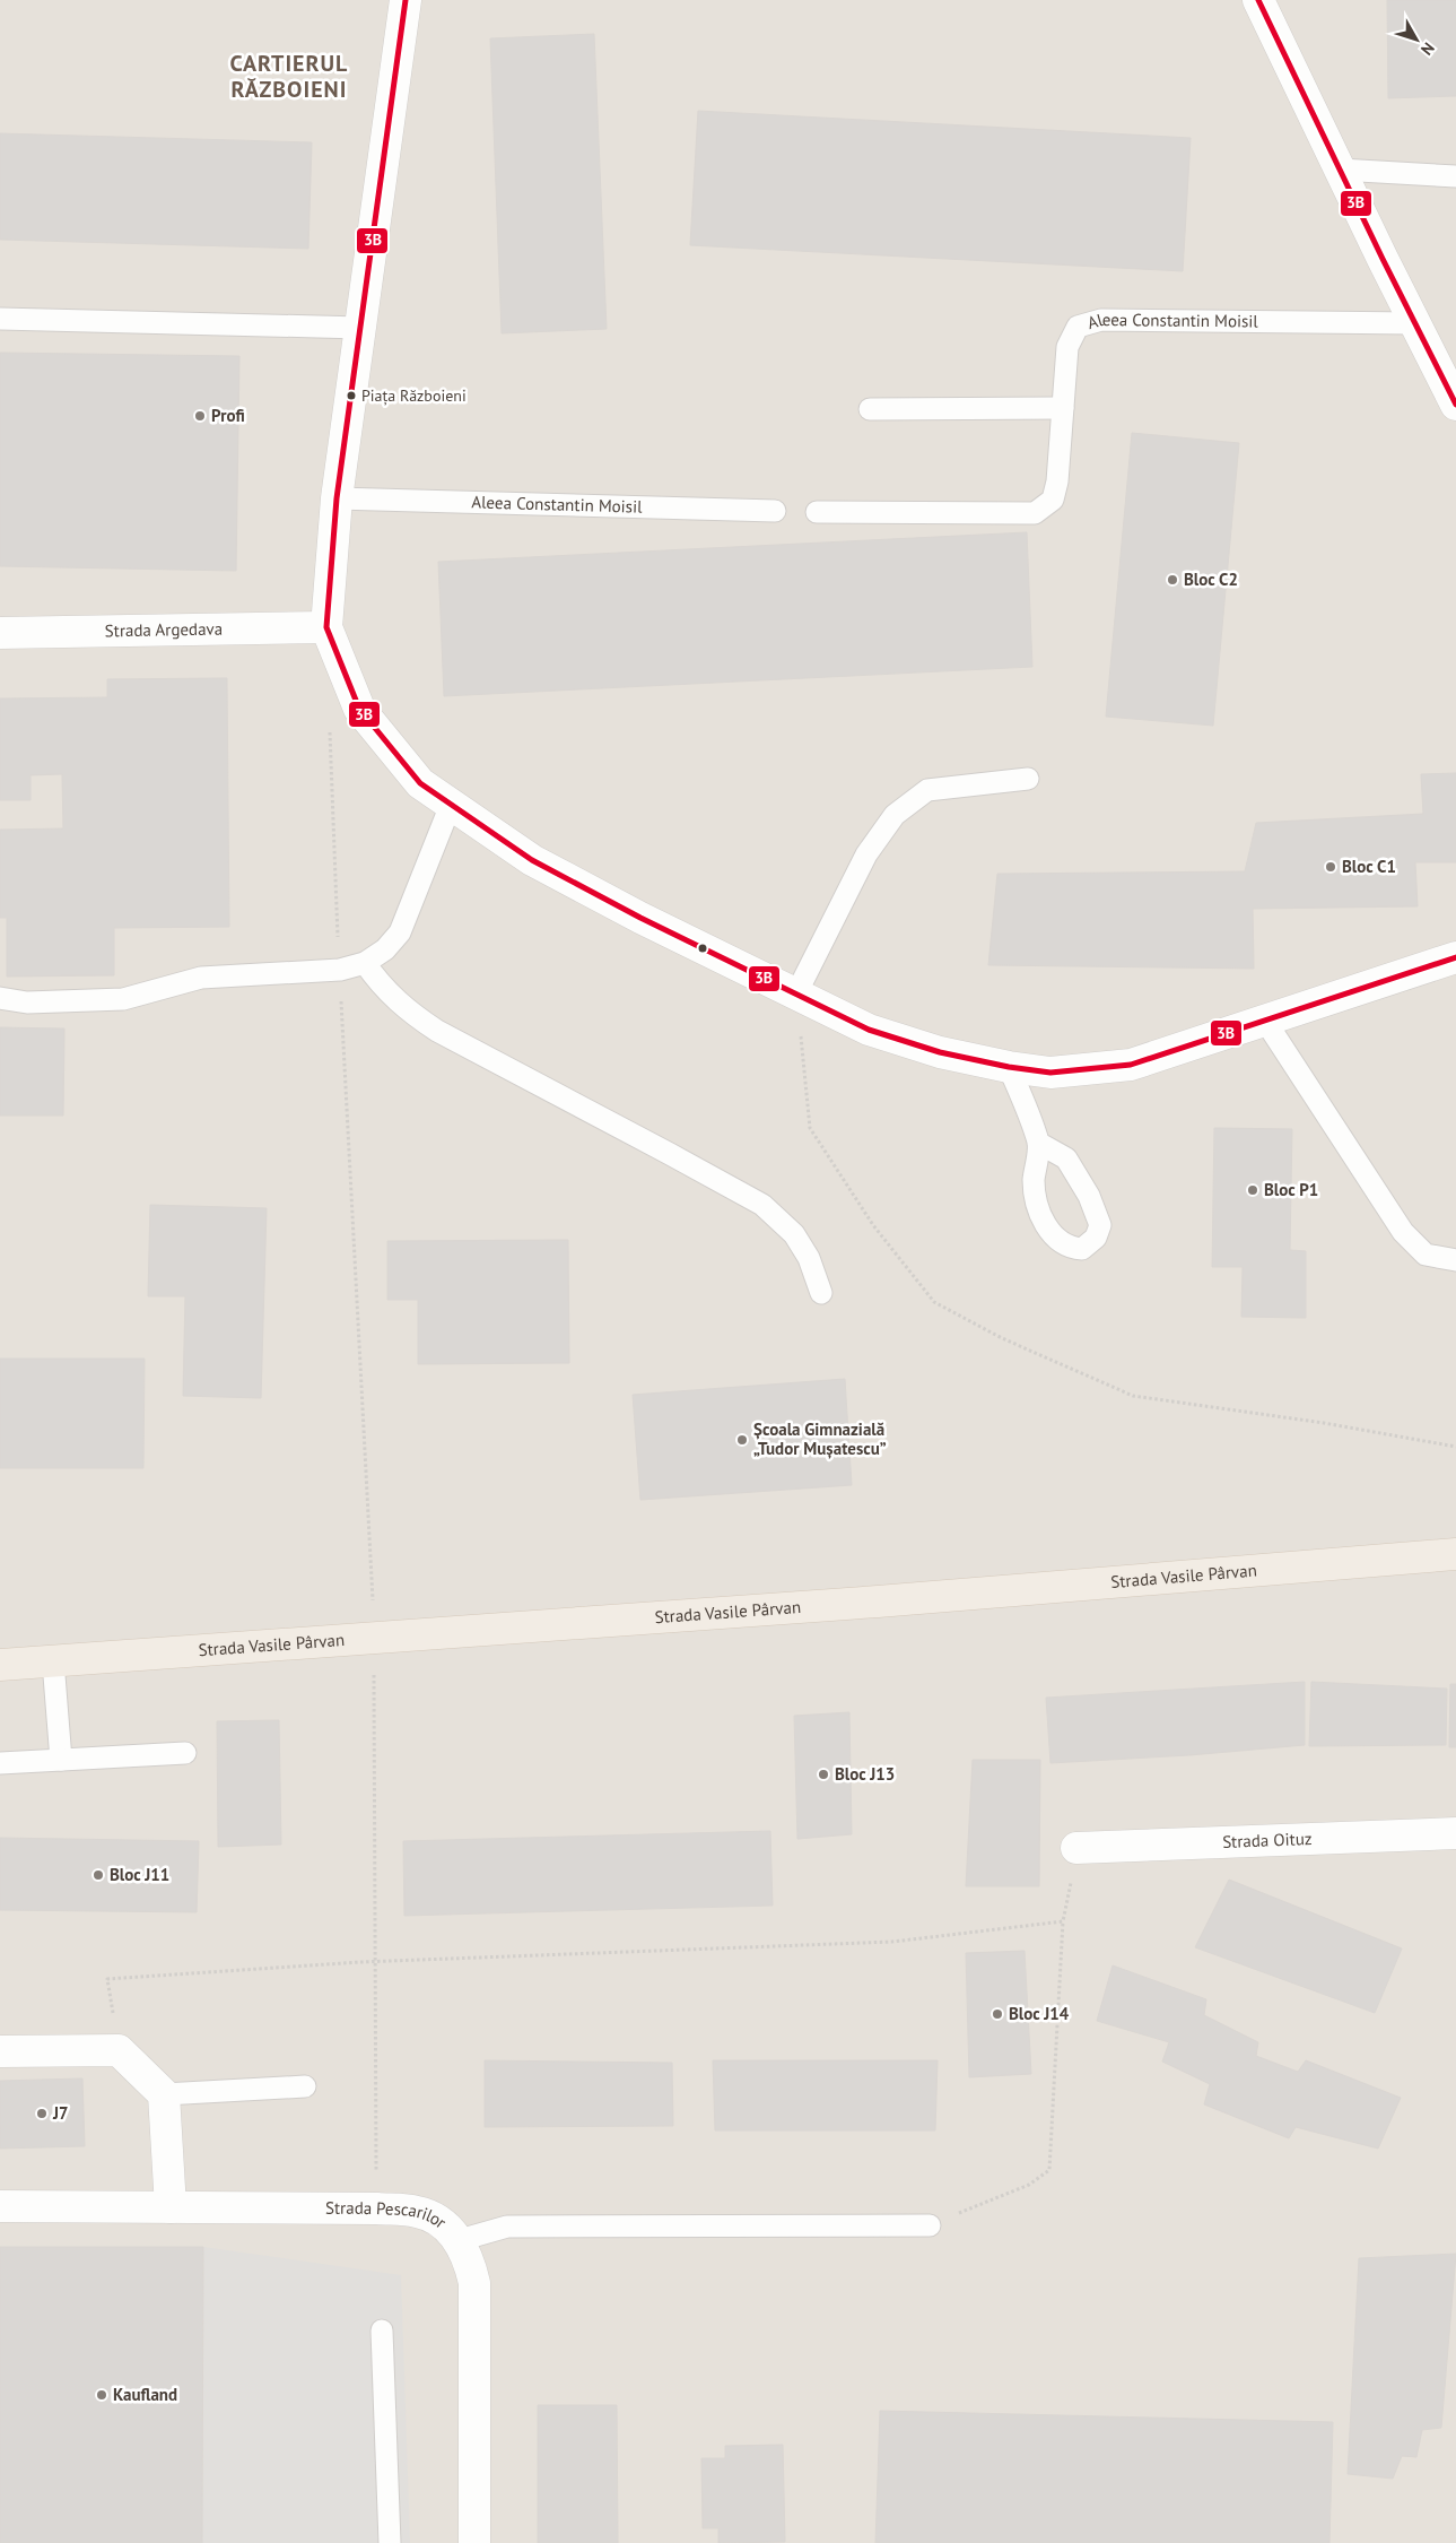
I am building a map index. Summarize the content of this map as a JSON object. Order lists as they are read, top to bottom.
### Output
{
  "streets": {
    "main road": ["Strada Vasile Pârvan"],
    "street": ["Strada Argedava", "Strada Oituz", "Strada Pescarilor"],
    "lane": ["Aleea Constantin Moisil"]
  },
  "districts": ["CARTIERUL RĂZBOIENI"],
  "places": [
    "Piața Războieni",
    "Profi",
    "Bloc C2",
    "Bloc C1",
    "Bloc P1",
    "Școala Gimnazială „Tudor Mușatescu”",
    "Bloc J13",
    "Bloc J11",
    "Bloc J14",
    "J7",
    "Kaufland"
  ],
  "lines": ["transit line 3B"],
  "north": "bottom right"
}
